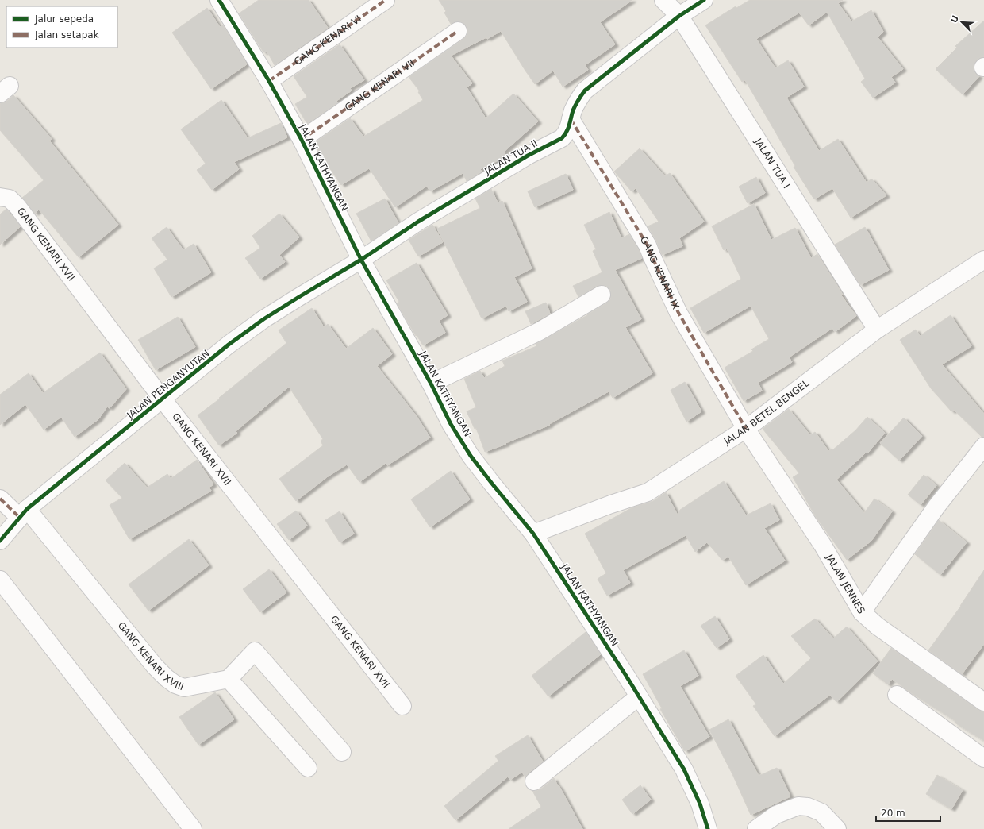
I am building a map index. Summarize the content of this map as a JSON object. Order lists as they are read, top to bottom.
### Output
{
  "streets": {
    "street": [
      "GANG KENARI VI",
      "GANG KENARI VII",
      "JALAN TUA II",
      "JALAN TUA I",
      "JALAN KATHYANGAN",
      "GANG KENARI XVII",
      "GANG KENARI IX",
      "JALAN PENGANYUTAN",
      "JALAN BETEL BENGEL",
      "JALAN JENNES",
      "GANG KENARI XVIII"
    ]
  },
  "crossings": [
    ["GANG KENARI VI", "JALAN KATHYANGAN"],
    ["GANG KENARI VII", "JALAN KATHYANGAN"],
    ["JALAN TUA II", "JALAN TUA I"],
    ["JALAN TUA II", "JALAN KATHYANGAN"],
    ["JALAN TUA II", "GANG KENARI IX"],
    ["JALAN TUA II", "JALAN PENGANYUTAN"],
    ["JALAN TUA I", "JALAN BETEL BENGEL"],
    ["JALAN KATHYANGAN", "JALAN PENGANYUTAN"],
    ["JALAN KATHYANGAN", "JALAN BETEL BENGEL"],
    ["GANG KENARI XVII", "JALAN PENGANYUTAN"],
    ["GANG KENARI IX", "JALAN BETEL BENGEL"],
    ["GANG KENARI IX", "JALAN JENNES"],
    ["JALAN PENGANYUTAN", "GANG KENARI XVIII"],
    ["JALAN BETEL BENGEL", "JALAN JENNES"]
  ],
  "legend": ["Jalur sepeda", "Jalan setapak"],
  "scale_bar": "20 m",
  "north": "top left"
}
